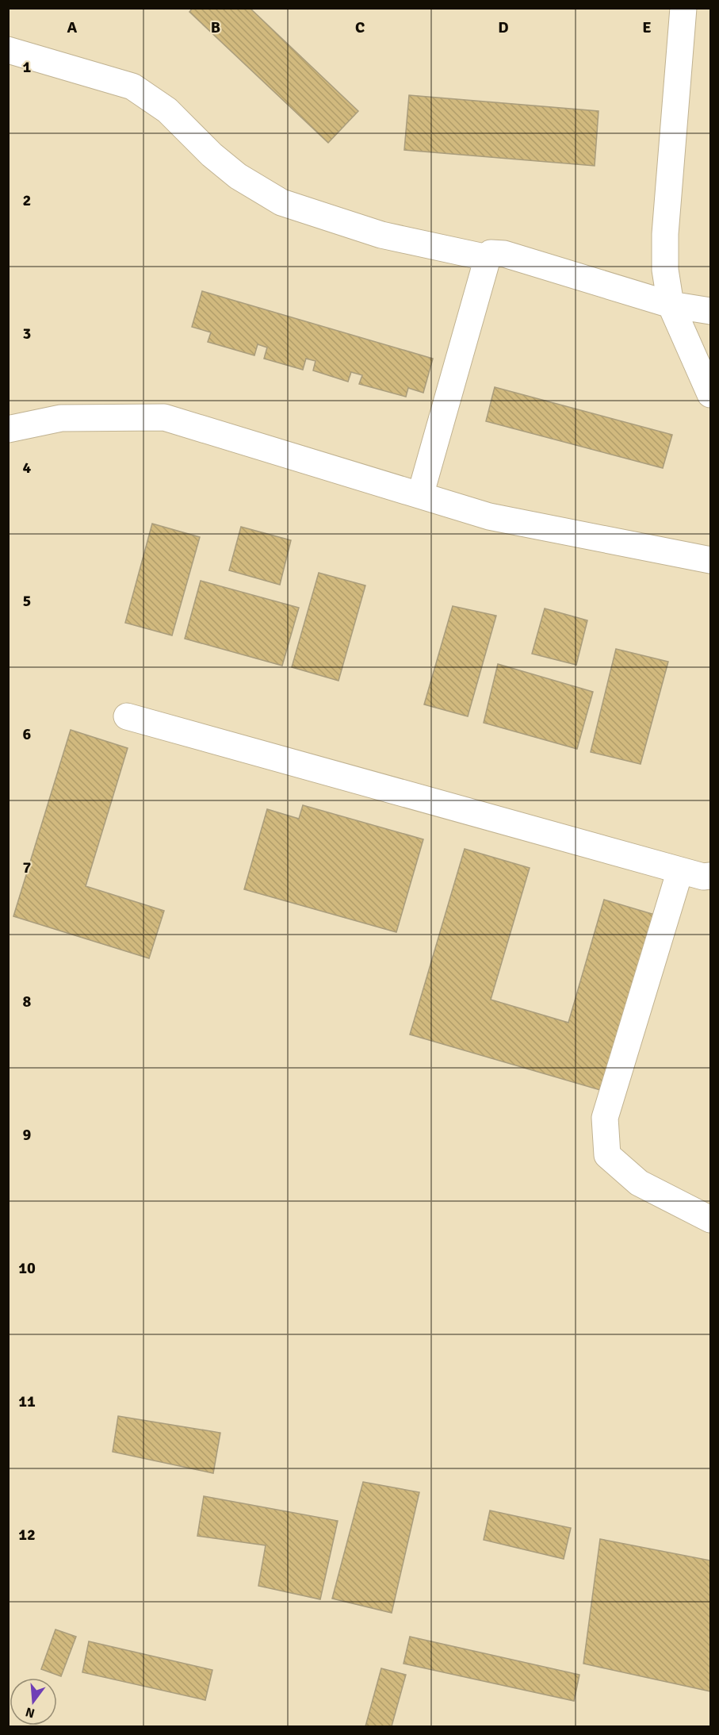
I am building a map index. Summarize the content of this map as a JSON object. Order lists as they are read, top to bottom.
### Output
{
  "north": "bottom",
  "grid": {
    "columns": [
      "A",
      "B",
      "C",
      "D",
      "E"
    ],
    "rows": [
      "1",
      "2",
      "3",
      "4",
      "5",
      "6",
      "7",
      "8",
      "9",
      "10",
      "11",
      "12"
    ]
  }
}
